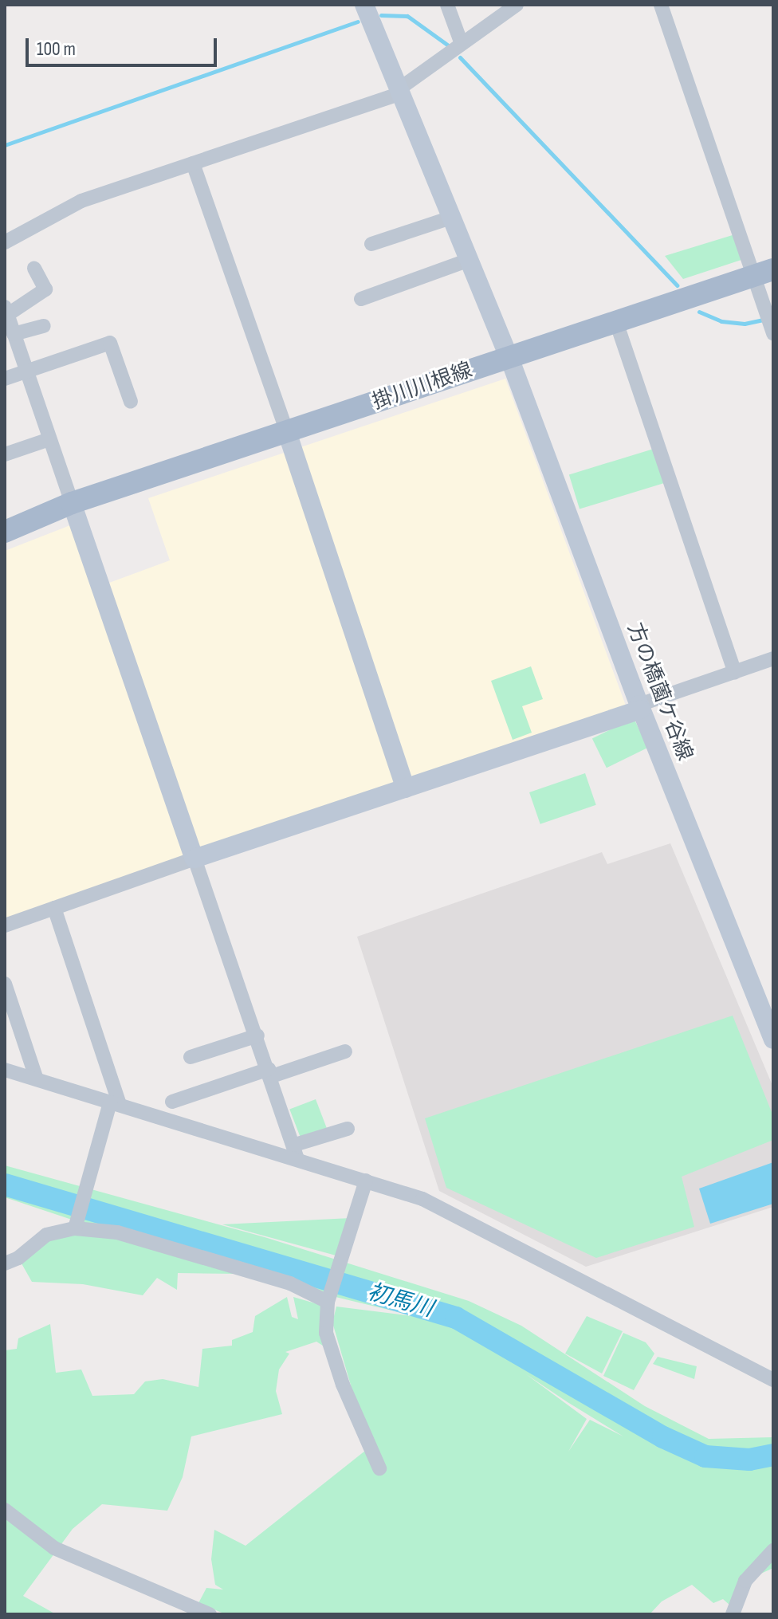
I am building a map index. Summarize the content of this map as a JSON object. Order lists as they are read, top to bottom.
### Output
{
  "streets": {
    "main road": ["掛川川根線"],
    "street": ["方の橋薗ケ谷線"]
  },
  "crossings": [
    ["掛川川根線", "方の橋薗ケ谷線"]
  ],
  "water": ["初馬川"],
  "scale_bar": "100 m"
}
